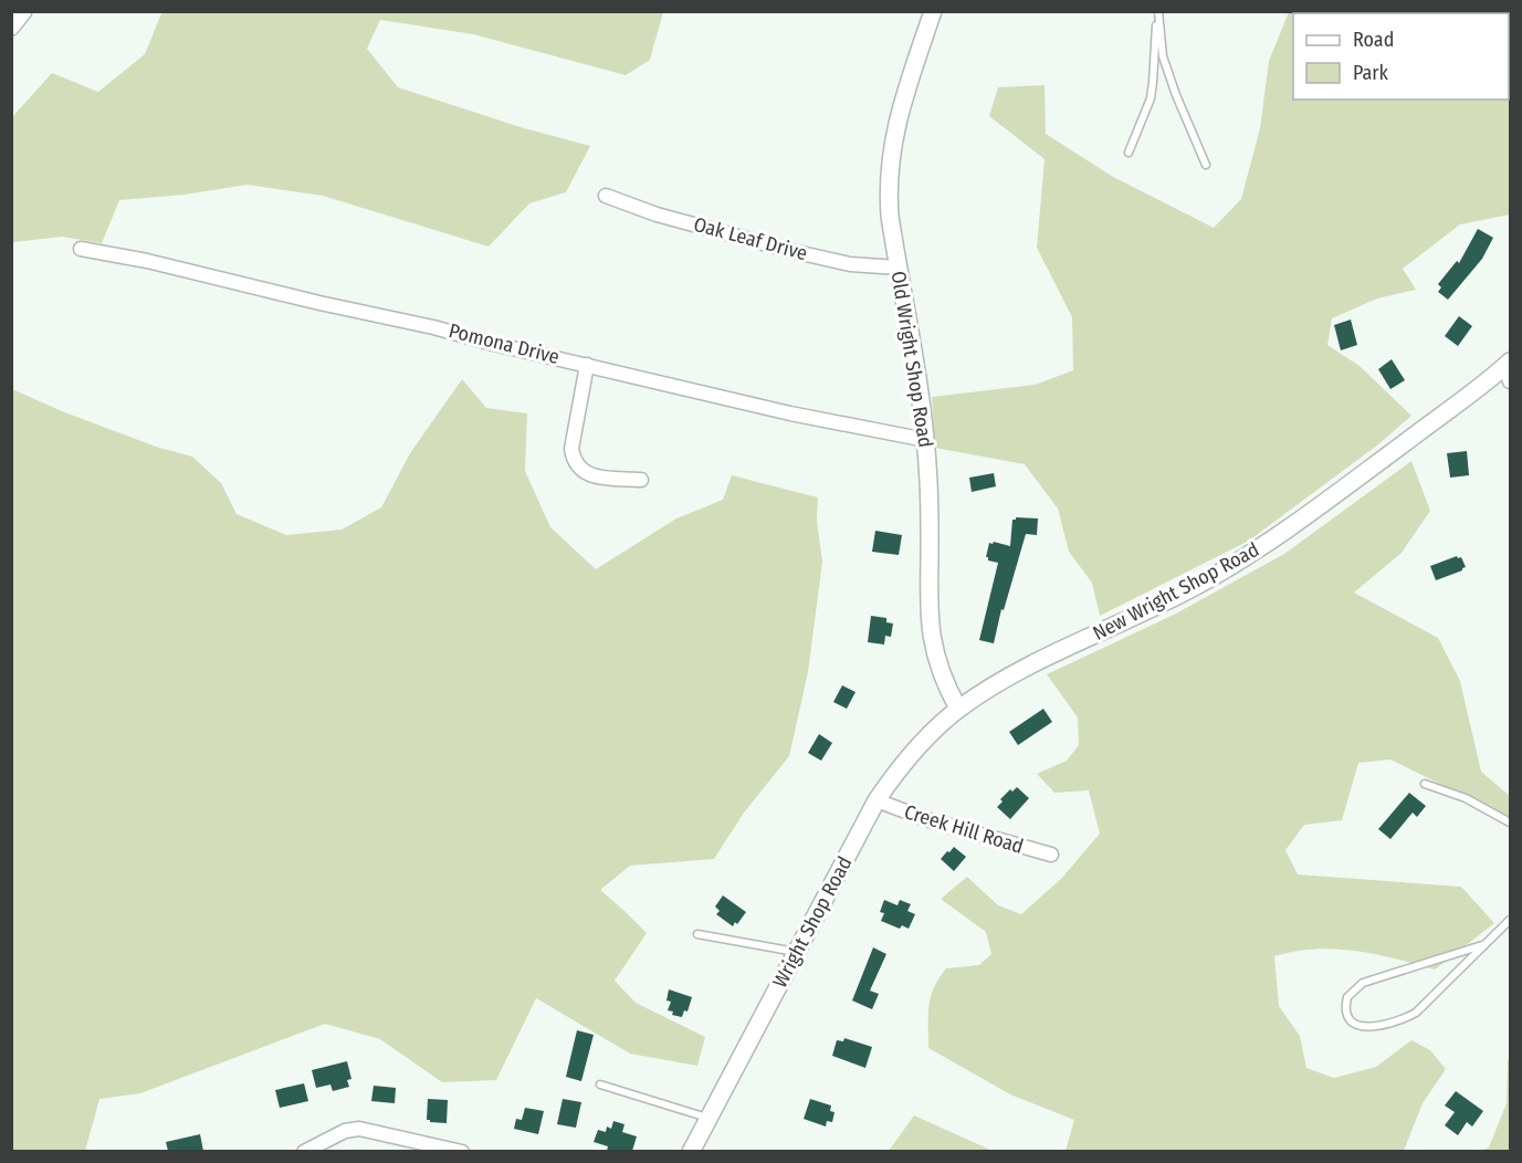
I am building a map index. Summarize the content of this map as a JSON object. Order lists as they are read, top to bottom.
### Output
{
  "streets": {
    "street": [
      "Oak Leaf Drive",
      "Pomona Drive",
      "Old Wright Shop Road",
      "New Wright Shop Road",
      "Creek Hill Road",
      "Wright Shop Road"
    ]
  },
  "crossings": [
    ["Oak Leaf Drive", "Old Wright Shop Road"],
    ["Pomona Drive", "Old Wright Shop Road"],
    ["Old Wright Shop Road", "New Wright Shop Road"],
    ["Old Wright Shop Road", "Wright Shop Road"],
    ["New Wright Shop Road", "Wright Shop Road"],
    ["Creek Hill Road", "Wright Shop Road"]
  ],
  "legend": ["Road", "Park"]
}
